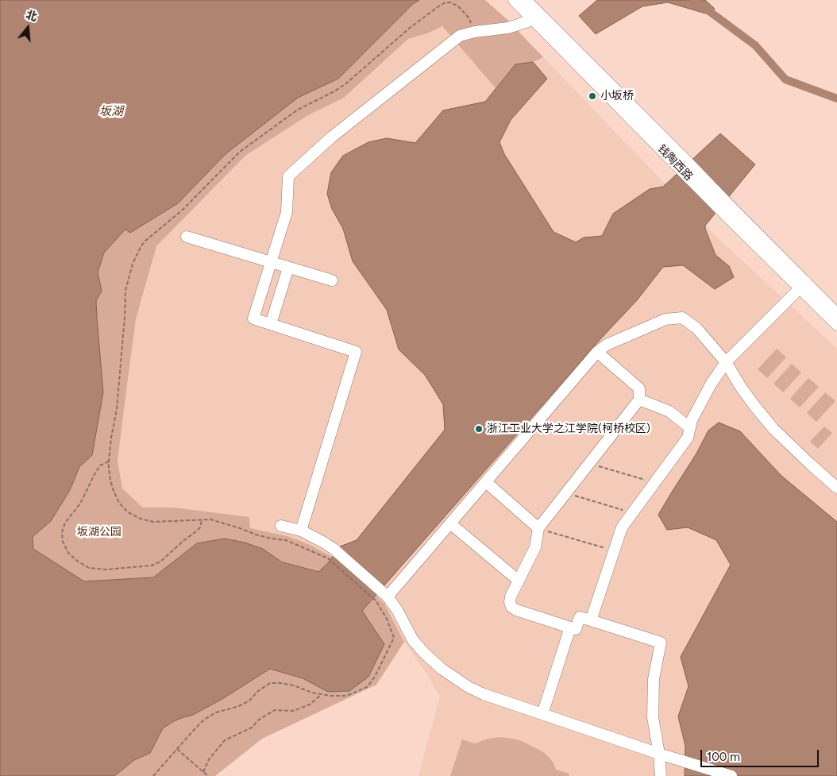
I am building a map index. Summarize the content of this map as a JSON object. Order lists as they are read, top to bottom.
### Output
{
  "streets": {
    "street": ["钱陶西路"]
  },
  "water": ["坂湖"],
  "parks": ["坂湖公园"],
  "places": ["小坂桥", "浙江工业大学之江学院(柯桥校区)"],
  "scale_bar": "100 m",
  "north": "top"
}
